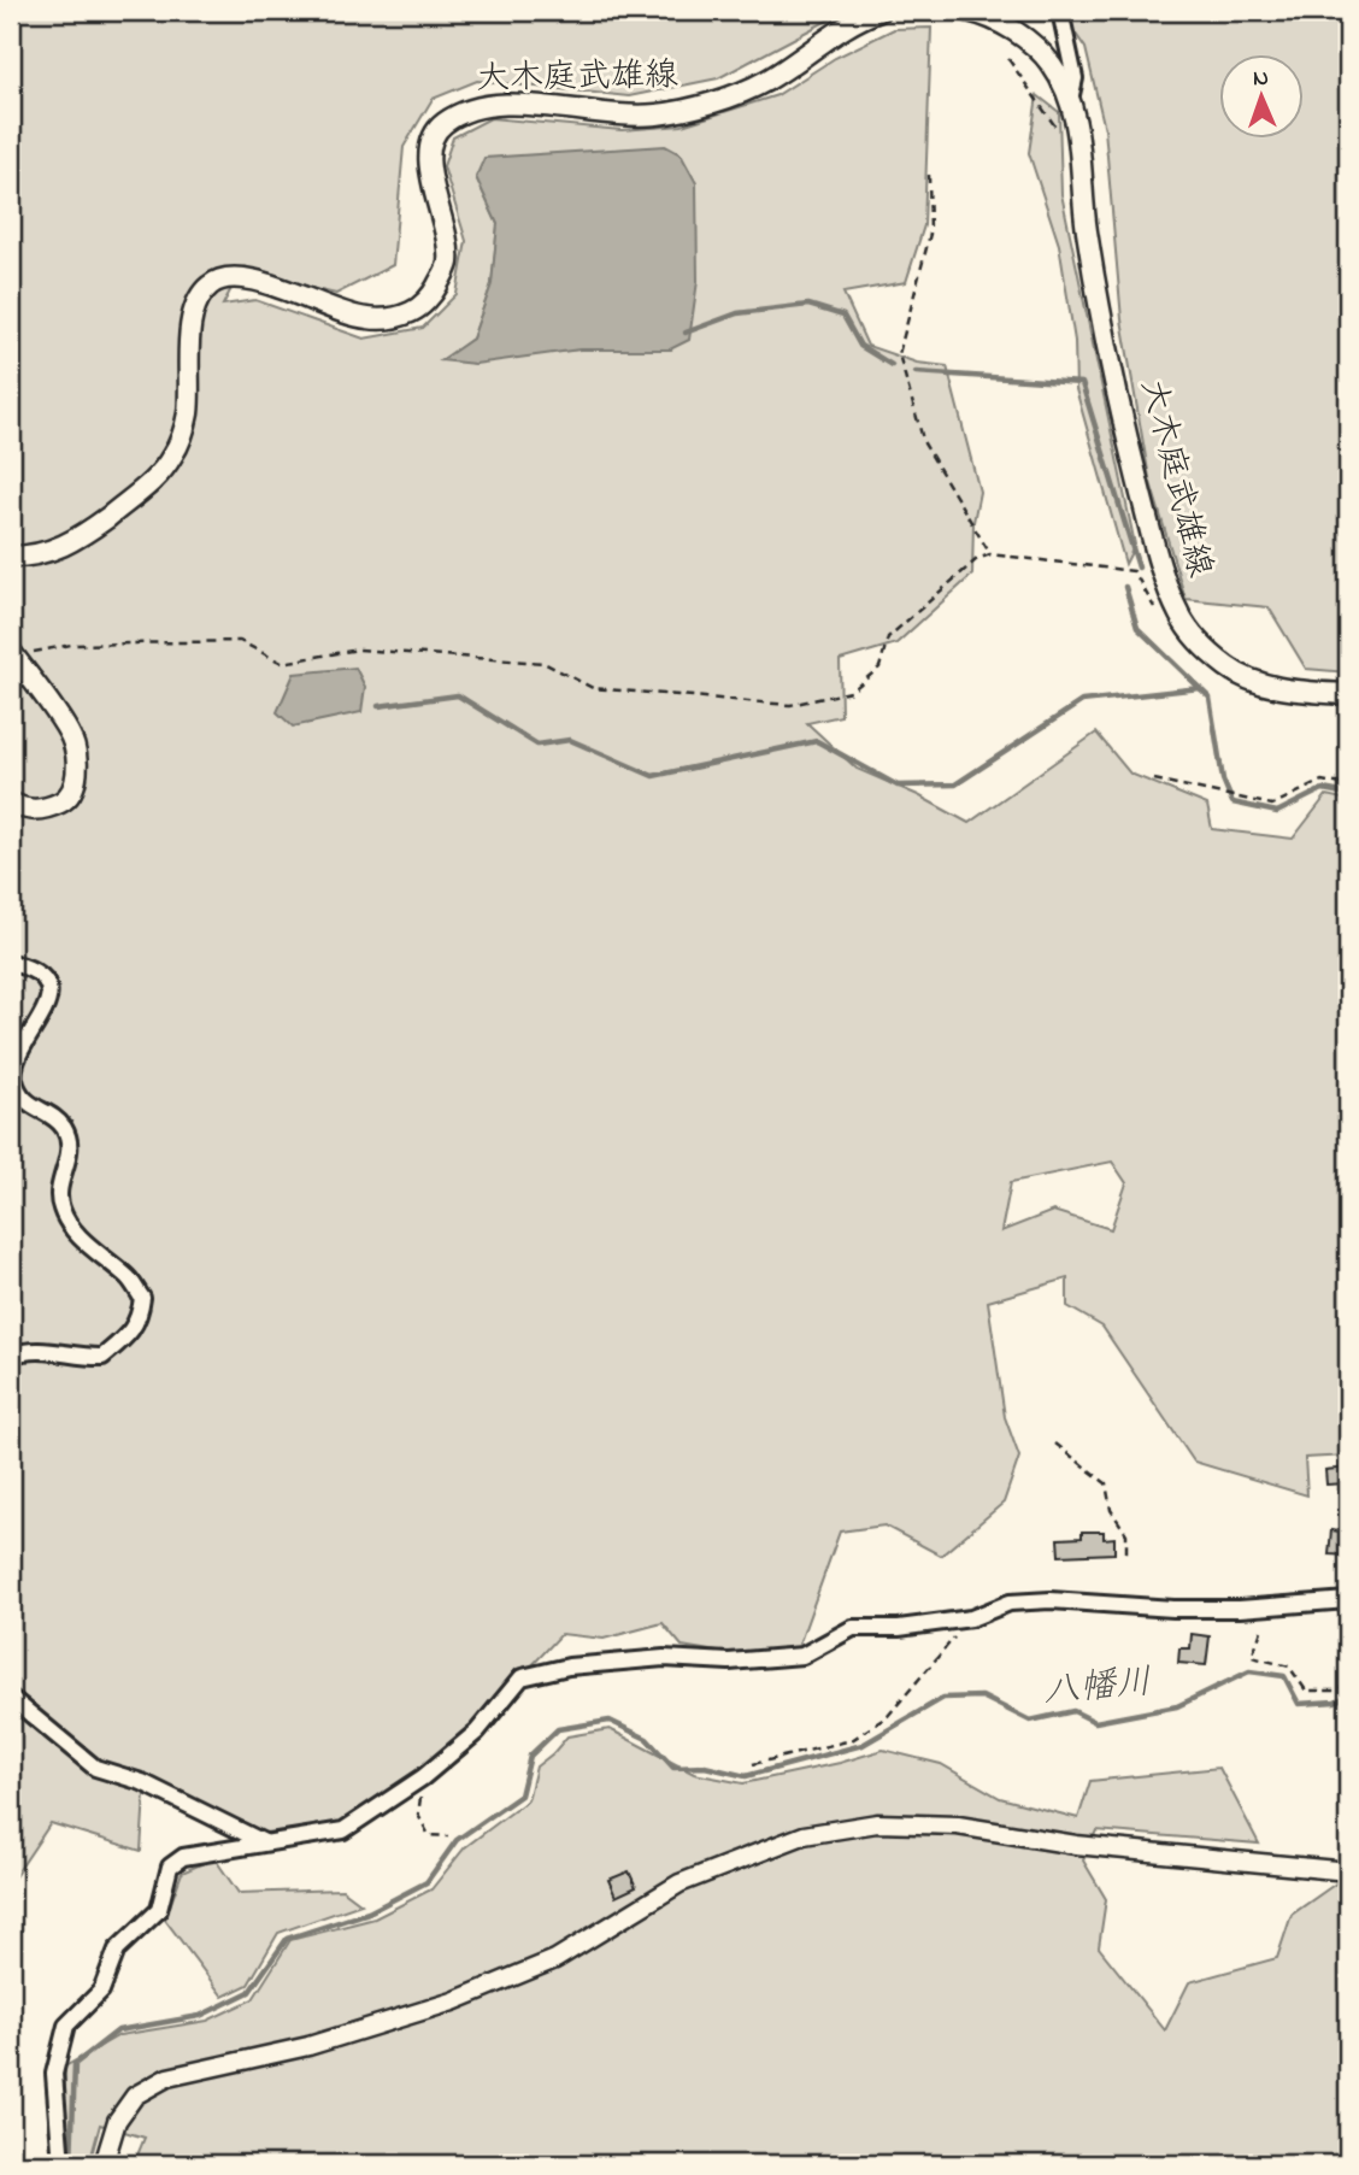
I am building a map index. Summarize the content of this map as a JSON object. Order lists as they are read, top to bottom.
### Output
{
  "streets": {
    "main road": ["大木庭武雄線"]
  },
  "water": ["八幡川"],
  "north": "top"
}
